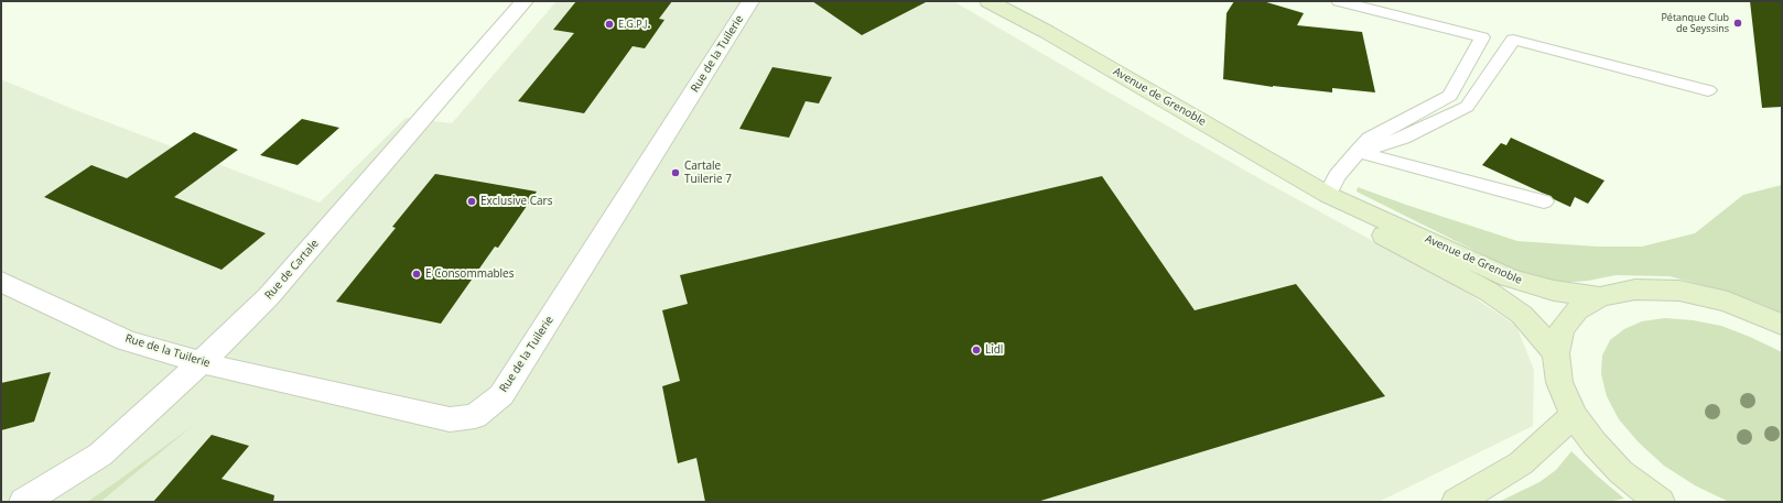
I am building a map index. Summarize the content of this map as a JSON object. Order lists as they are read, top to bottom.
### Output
{
  "streets": {
    "street": ["Rue de la Tuilerie", "Avenue de Grenoble", "Rue de Cartale"]
  },
  "crossings": [
    ["Rue de la Tuilerie", "Rue de Cartale"]
  ],
  "places": [
    "Pétanque Club de Seyssins",
    "E.G.P.J.",
    "Cartale Tuilerie 7",
    "Exclusive Cars",
    "E Consommables",
    "Lidl"
  ]
}
